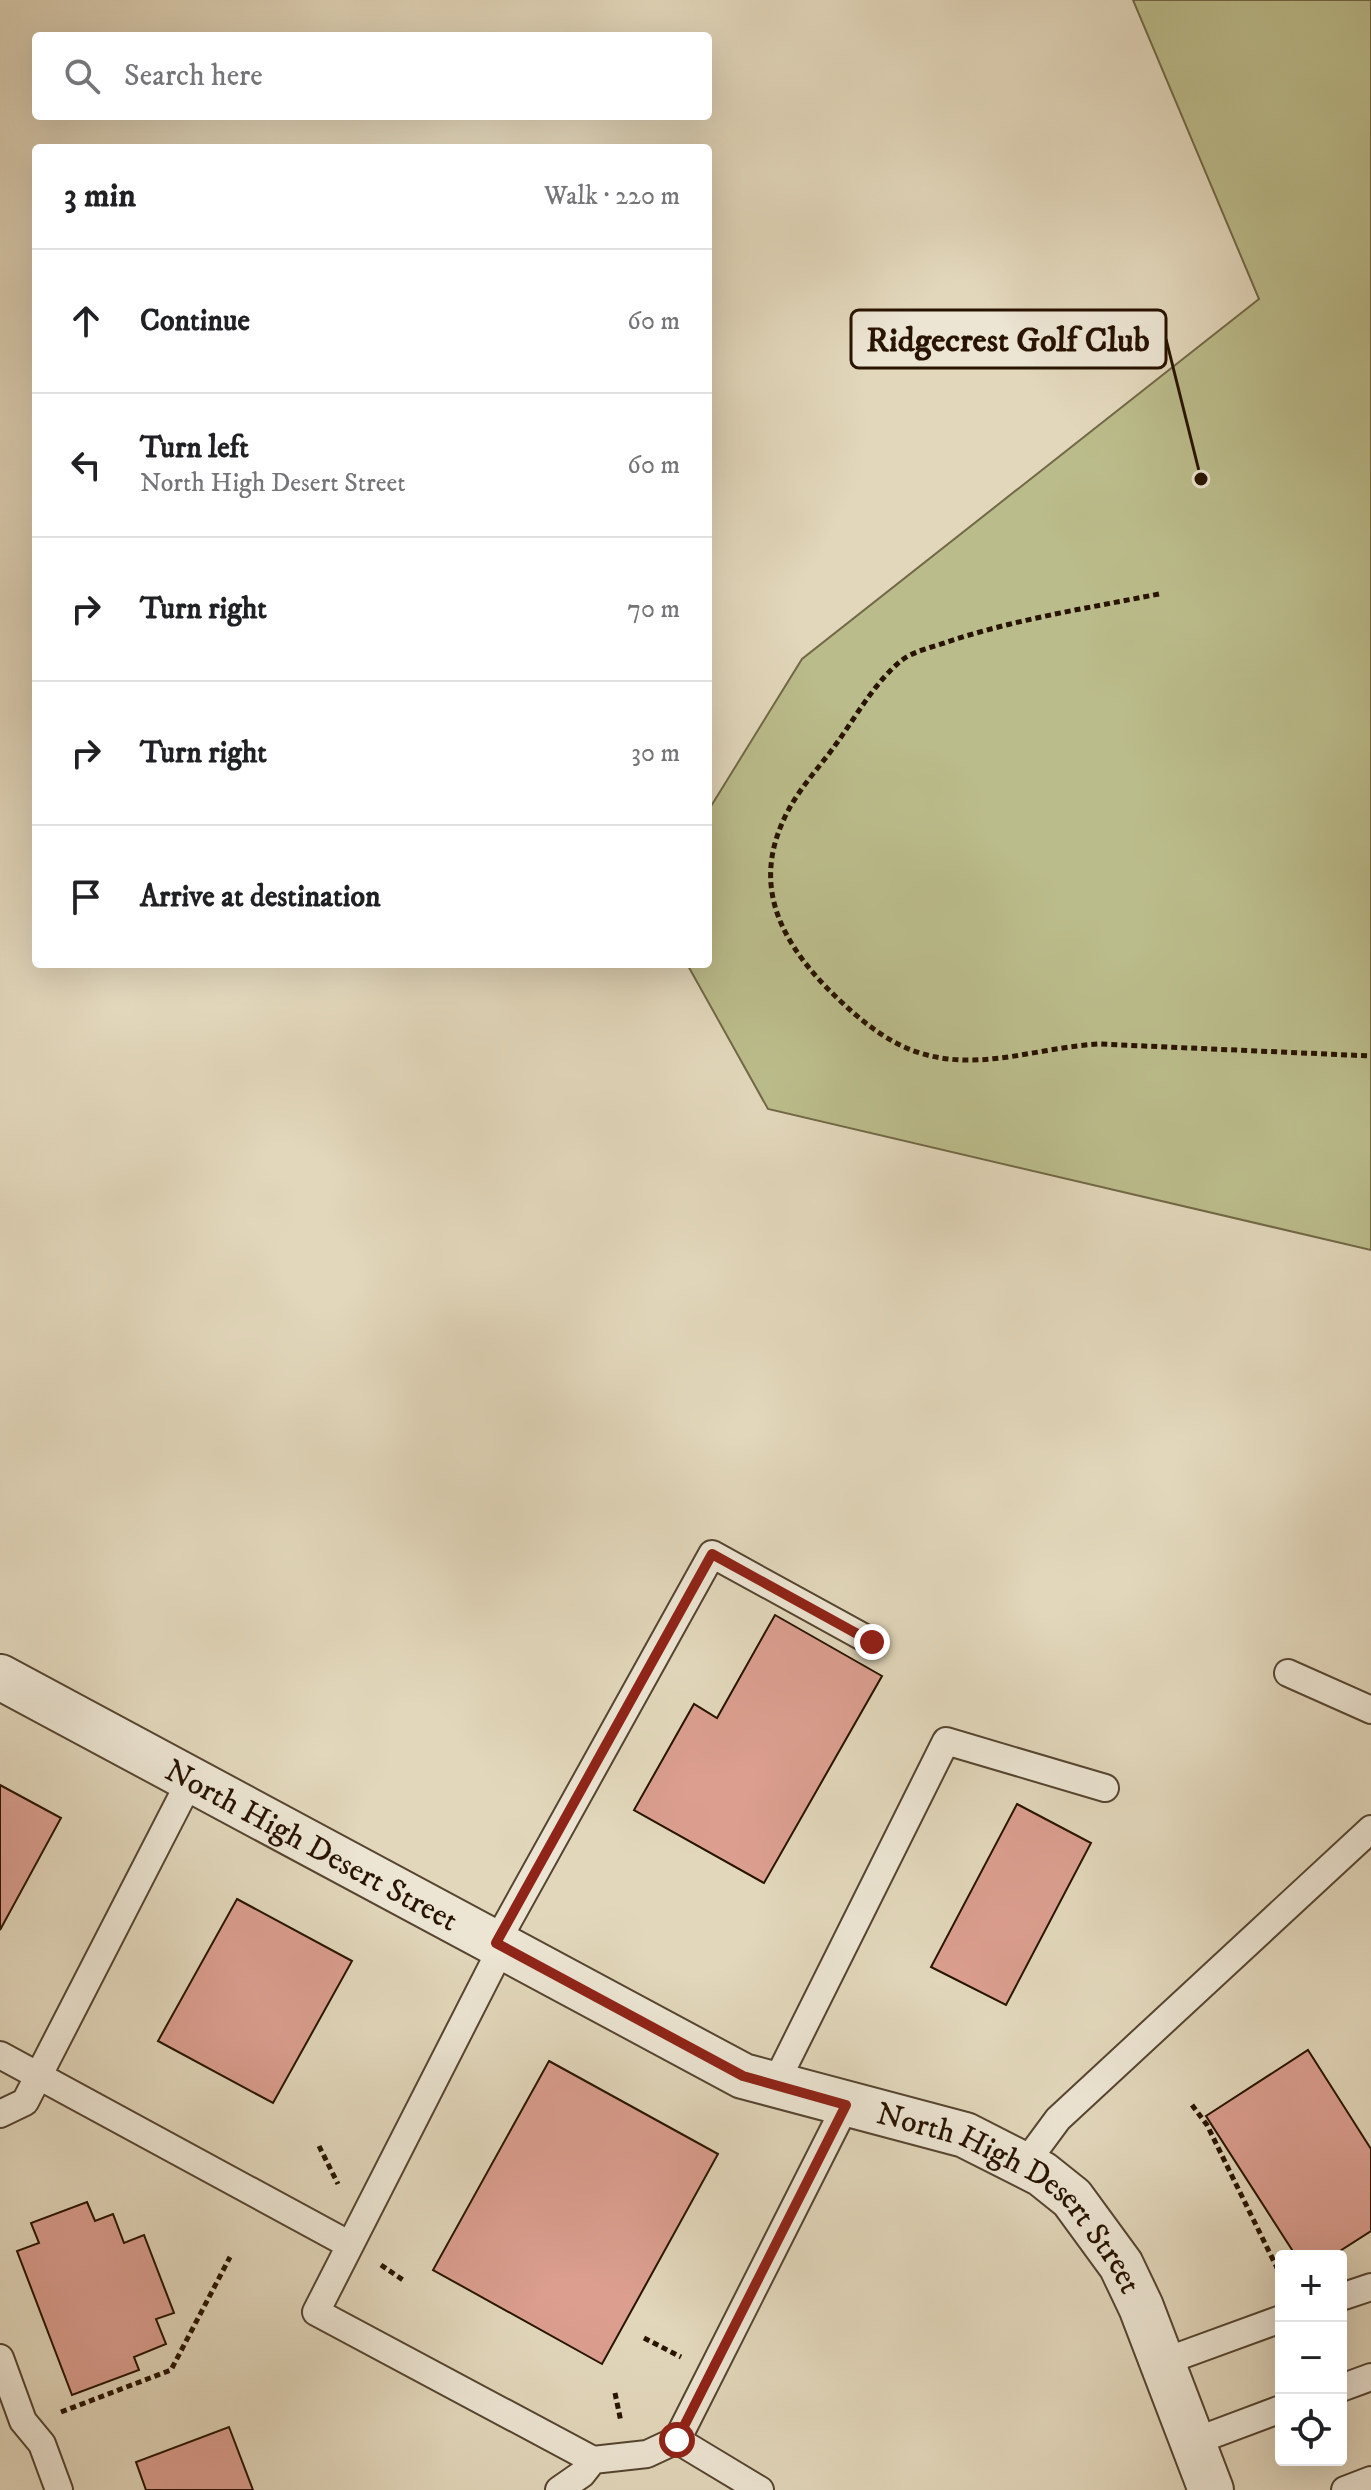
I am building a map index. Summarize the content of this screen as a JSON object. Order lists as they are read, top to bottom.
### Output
{
  "streets": {
    "street": ["North High Desert Street"]
  },
  "places": ["Ridgecrest Golf Club"],
  "page": {
    "search": "Search here",
    "heading": ["3 min", "Walk · 220 m"],
    "list": [
      ["Continue", "60 m"],
      ["Turn left", "North High Desert Street", "60 m"],
      ["Turn right", "70 m"],
      ["Turn right", "30 m"],
      "Arrive at destination"
    ],
    "map_buttons": ["+", "−"]
  }
}
